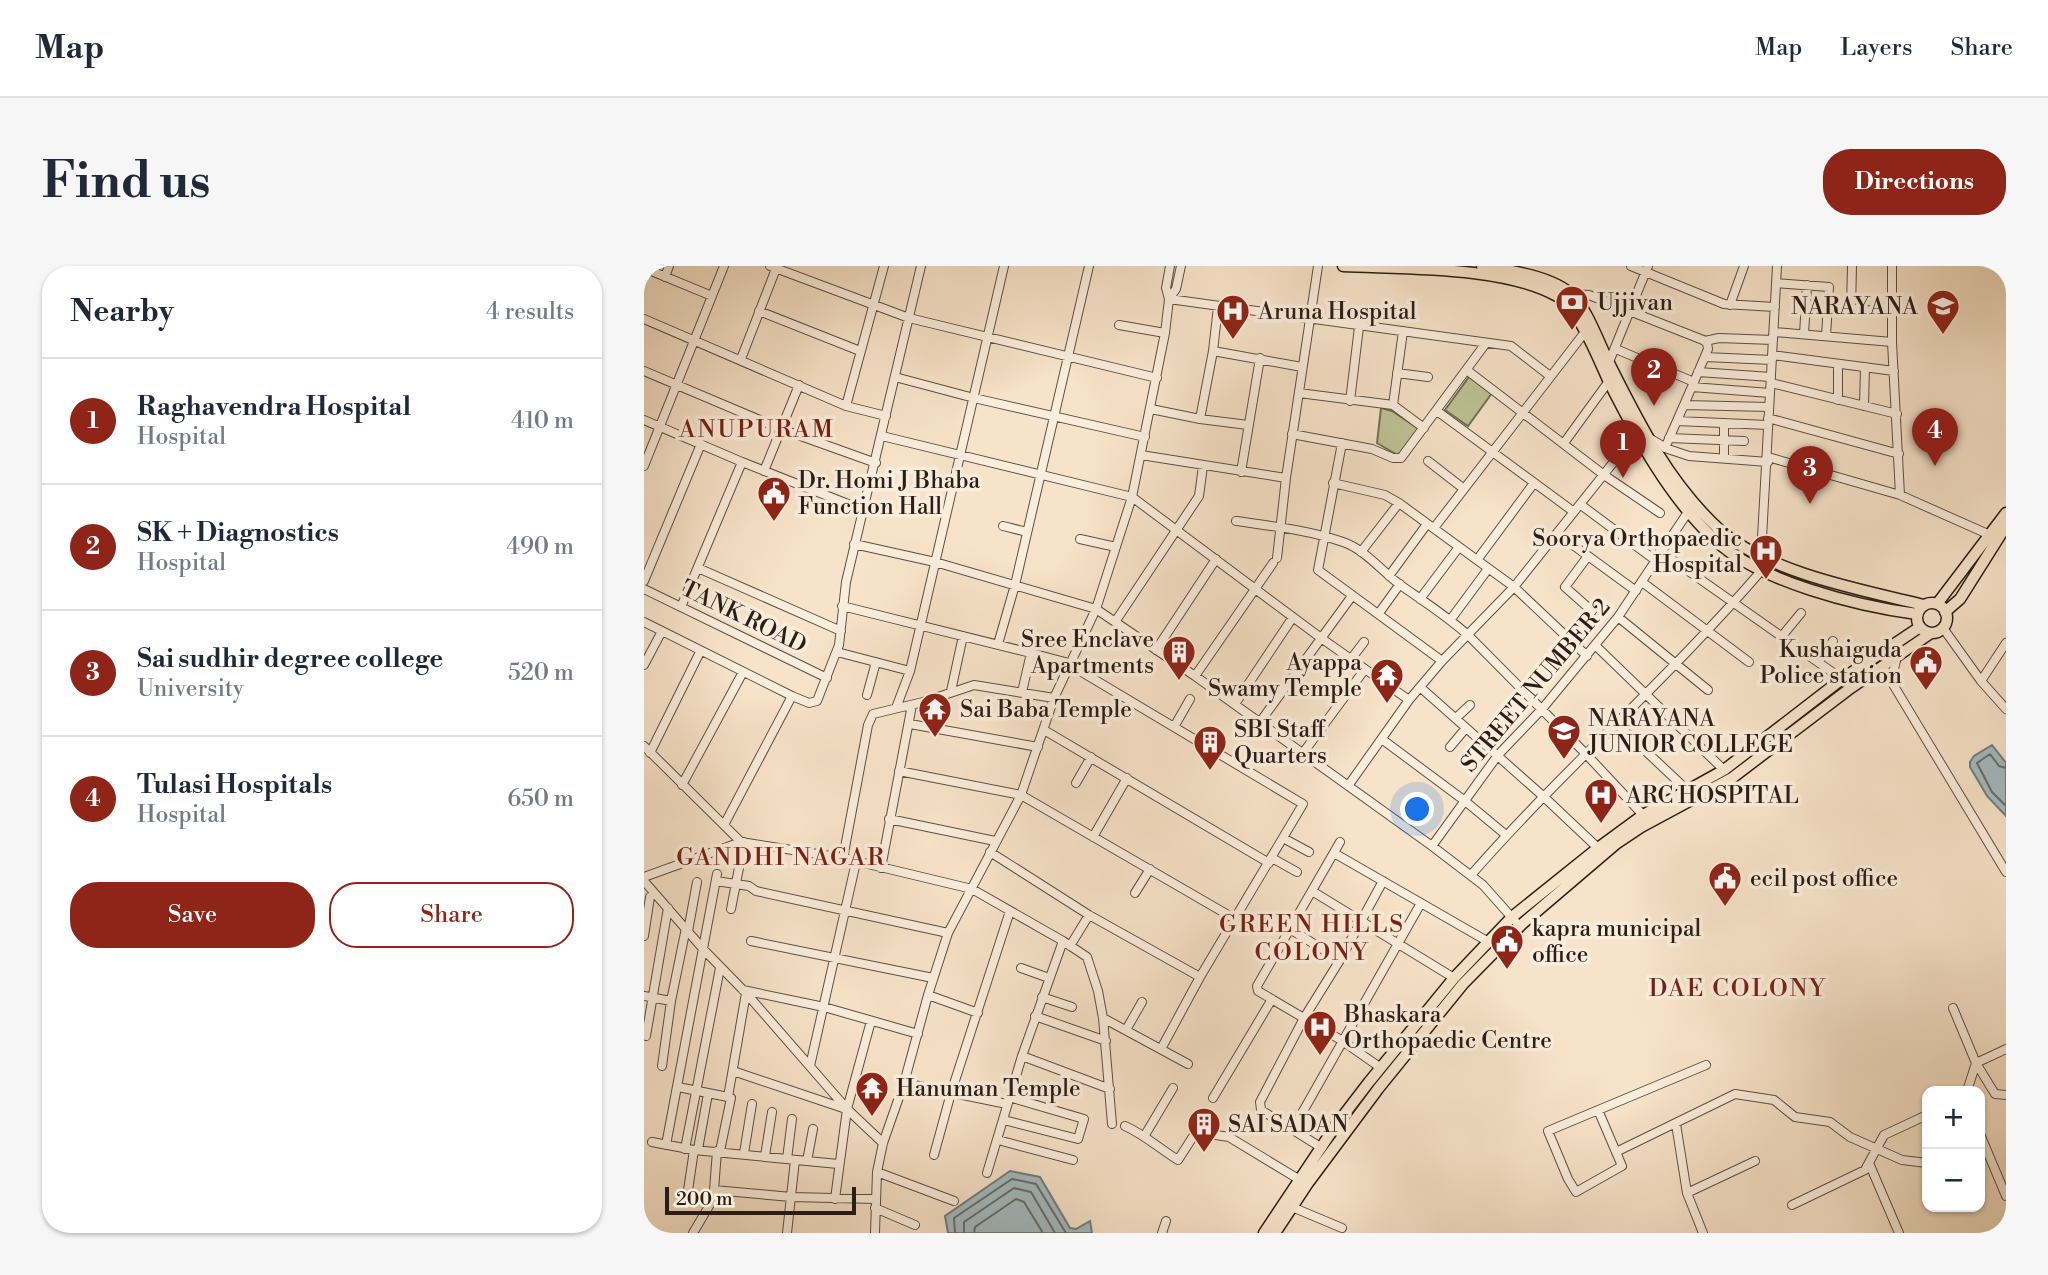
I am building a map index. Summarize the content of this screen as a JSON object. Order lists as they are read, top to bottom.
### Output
{
  "streets": {
    "street": ["TANK ROAD", "STREET NUMBER 2"]
  },
  "districts": [
    "ANUPURAM",
    "GANDHI NAGAR",
    "GREEN HILLS COLONY",
    "DAE COLONY"
  ],
  "places": {
    "bank": ["Ujjivan"],
    "school or university": ["NARAYANA", "NARAYANA JUNIOR COLLEGE"],
    "hospital": [
      "Aruna Hospital",
      "Soorya Orthopaedic Hospital",
      "ARC HOSPITAL",
      "Bhaskara Orthopaedic Centre"
    ],
    "public building": [
      "Dr. Homi J Bhaba Function Hall",
      "Kushaiguda Police station",
      "ecil post office",
      "kapra municipal office"
    ],
    "building": ["Sree Enclave Apartments", "SBI Staff Quarters", "SAI SADAN"],
    "temple": ["Ayappa Swamy Temple", "Sai Baba Temple", "Hanuman Temple"]
  },
  "scale_bar": "200 m",
  "page": {
    "header": "Map",
    "nav": ["Map", "Layers", "Share"],
    "buttons": [
      "Directions",
      ["Save", "Share"]
    ],
    "title": "Find us",
    "heading": ["Nearby", "4 results"],
    "pins": [
      "2",
      "4",
      "1",
      "3"
    ],
    "list": [
      {
        "mark": "1",
        "name": "Raghavendra Hospital",
        "note": "Hospital",
        "value": "410 m"
      },
      {
        "mark": "2",
        "name": "SK + Diagnostics",
        "note": "Hospital",
        "value": "490 m"
      },
      {
        "mark": "3",
        "name": "Sai sudhir degree college",
        "note": "University",
        "value": "520 m"
      },
      {
        "mark": "4",
        "name": "Tulasi Hospitals",
        "note": "Hospital",
        "value": "650 m"
      }
    ],
    "map_buttons": ["+", "−"],
    "scale": "200 m"
  }
}
